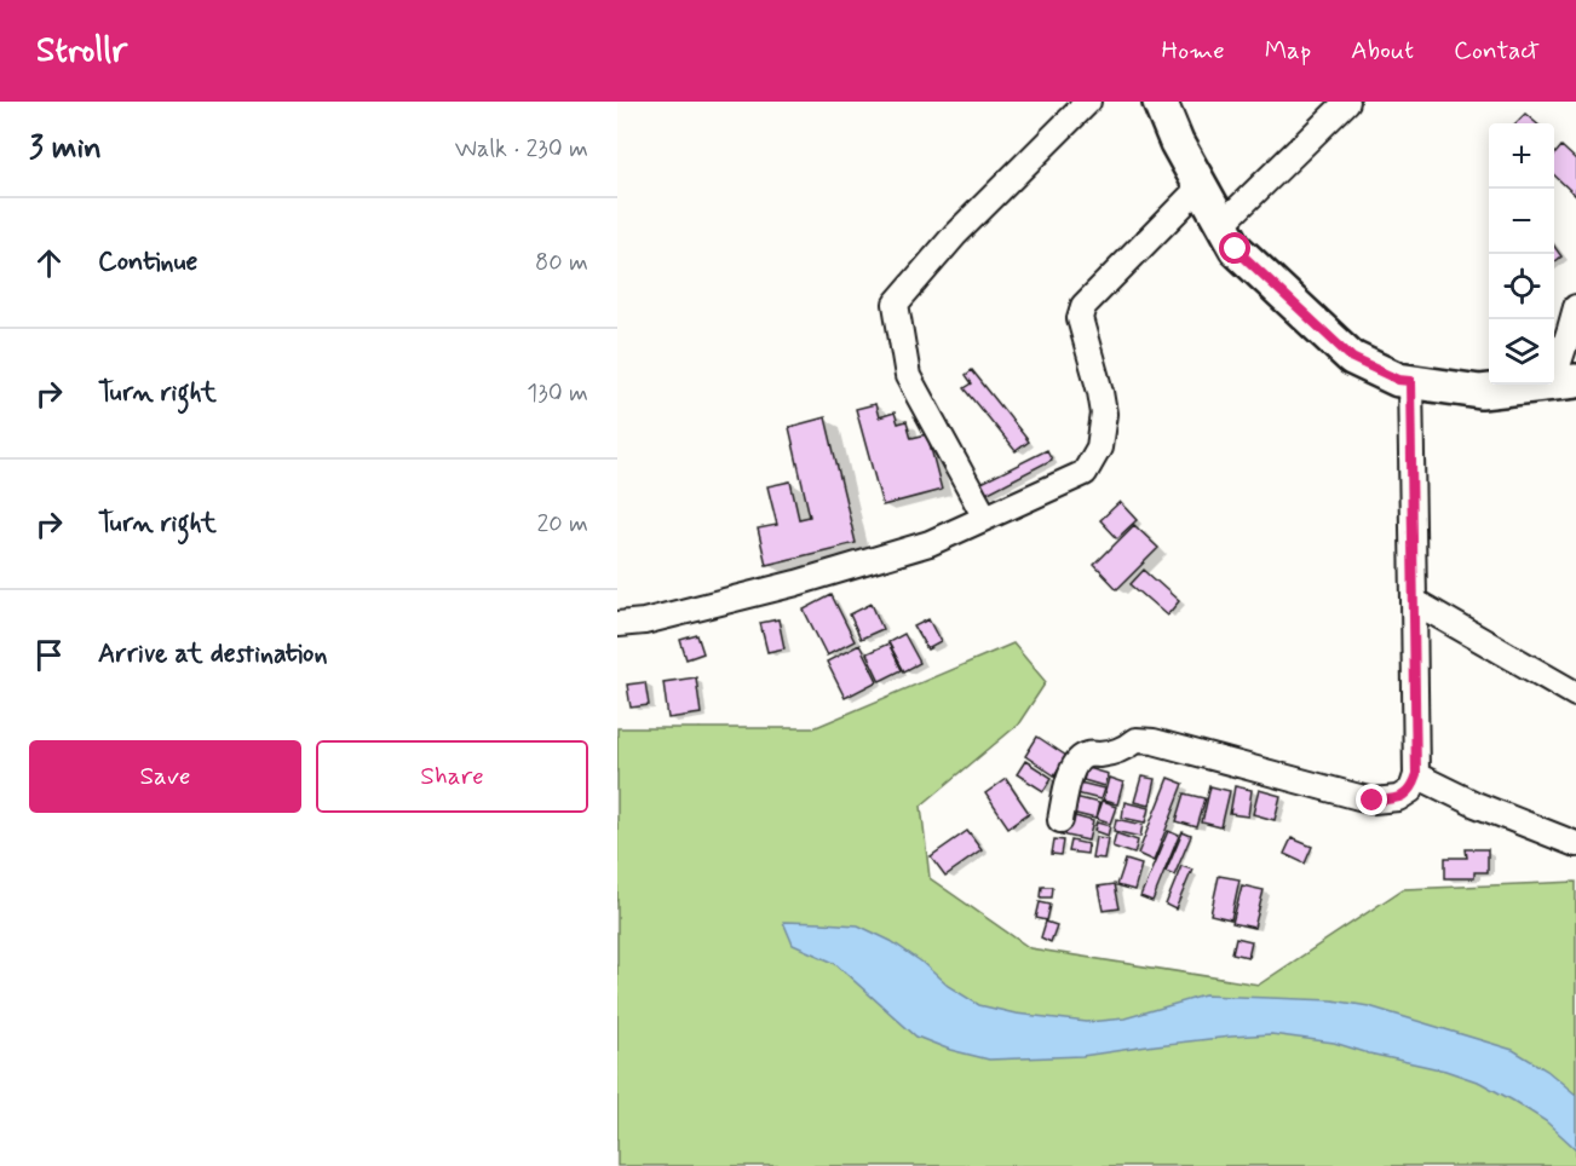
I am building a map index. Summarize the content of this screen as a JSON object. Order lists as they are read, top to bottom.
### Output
{
  "page": {
    "header": "Strollr",
    "nav": [
      "Home",
      "Map",
      "About",
      "Contact"
    ],
    "heading": ["3 min", "Walk · 230 m"],
    "map_buttons": ["+", "−"],
    "list": [
      ["Continue", "80 m"],
      ["Turn right", "130 m"],
      ["Turn right", "20 m"],
      "Arrive at destination"
    ],
    "buttons": ["Save", "Share"]
  }
}
